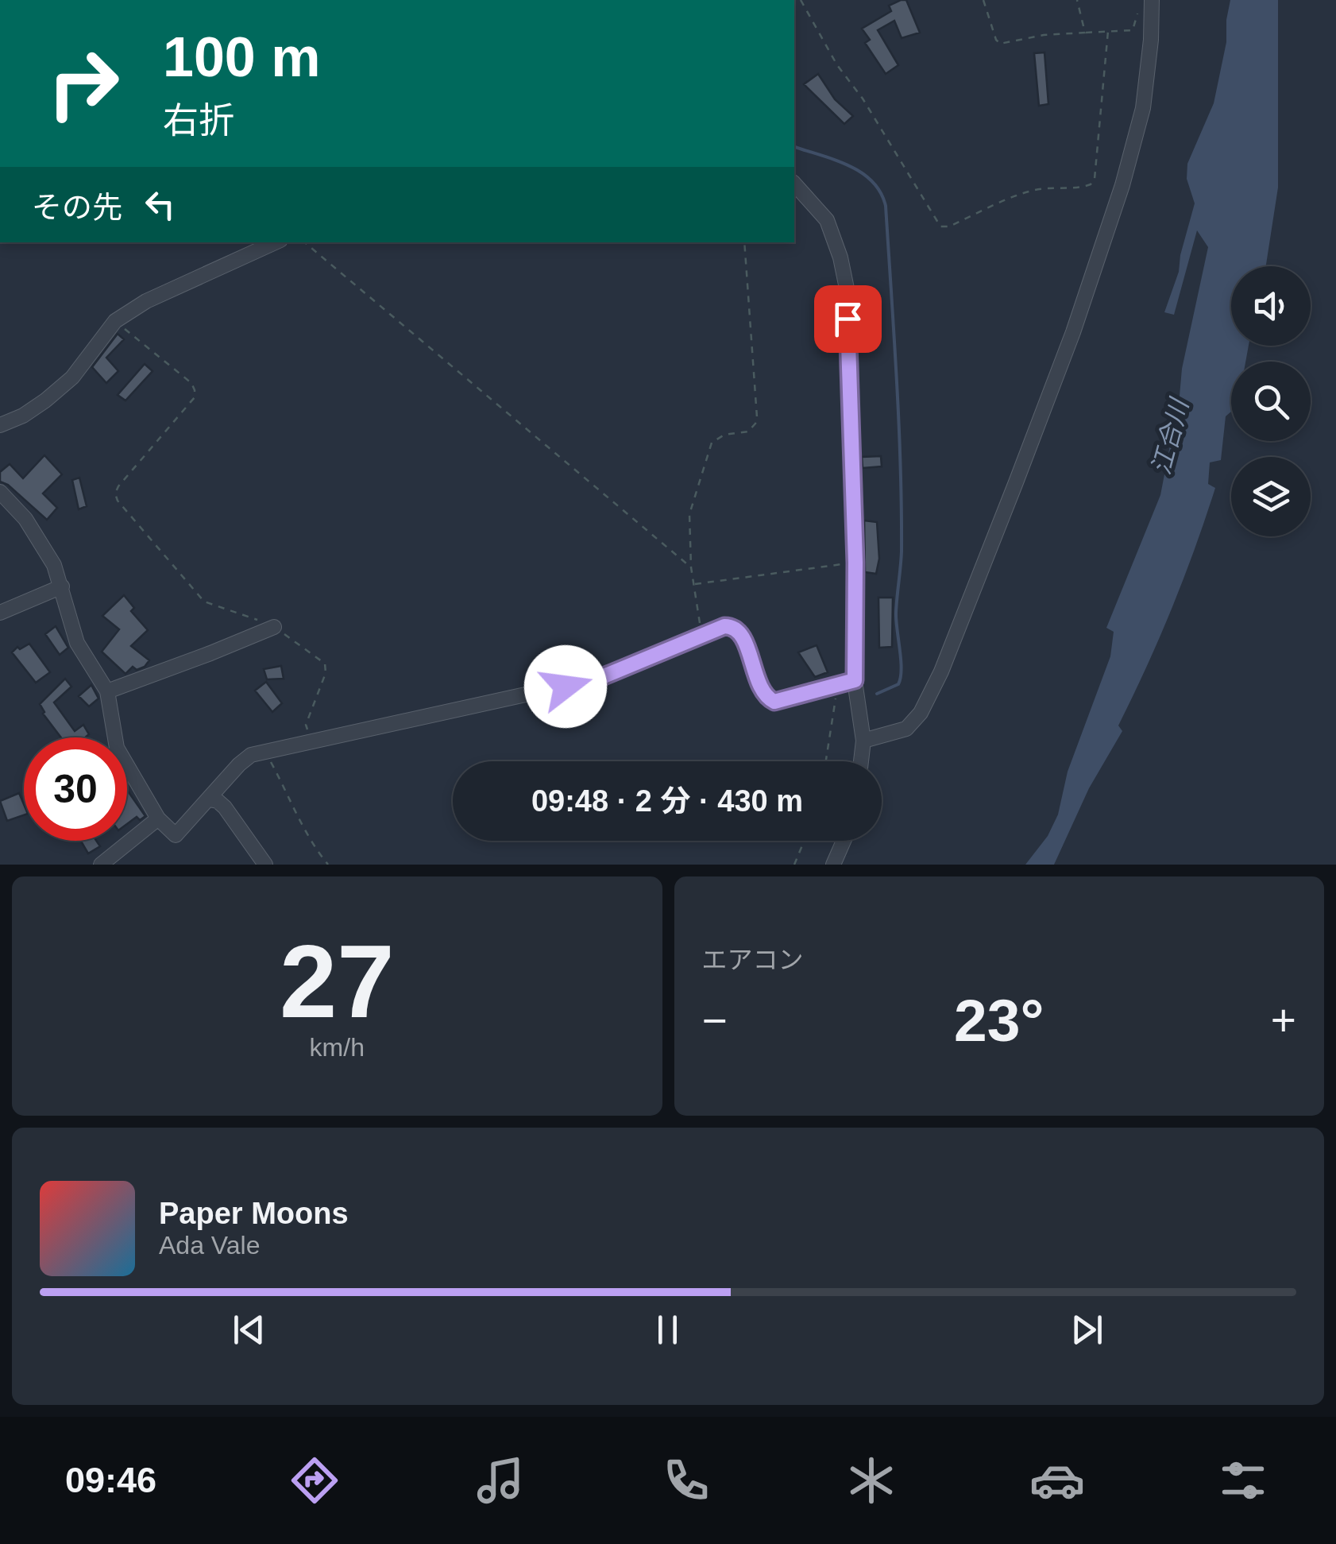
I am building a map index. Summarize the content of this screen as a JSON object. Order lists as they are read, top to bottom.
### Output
{
  "water": ["江合川"],
  "page": {
    "turn": ["100 m", "右折"],
    "then": "その先",
    "limit": "30",
    "trip": "09:48 · 2 分 · 430 m",
    "tile": [
      ["27", "km/h"],
      "エアコン"
    ],
    "heat": ["−", "23°", "+"],
    "song": ["Paper Moons", "Ada Vale"],
    "tabs": "09:46"
  }
}
